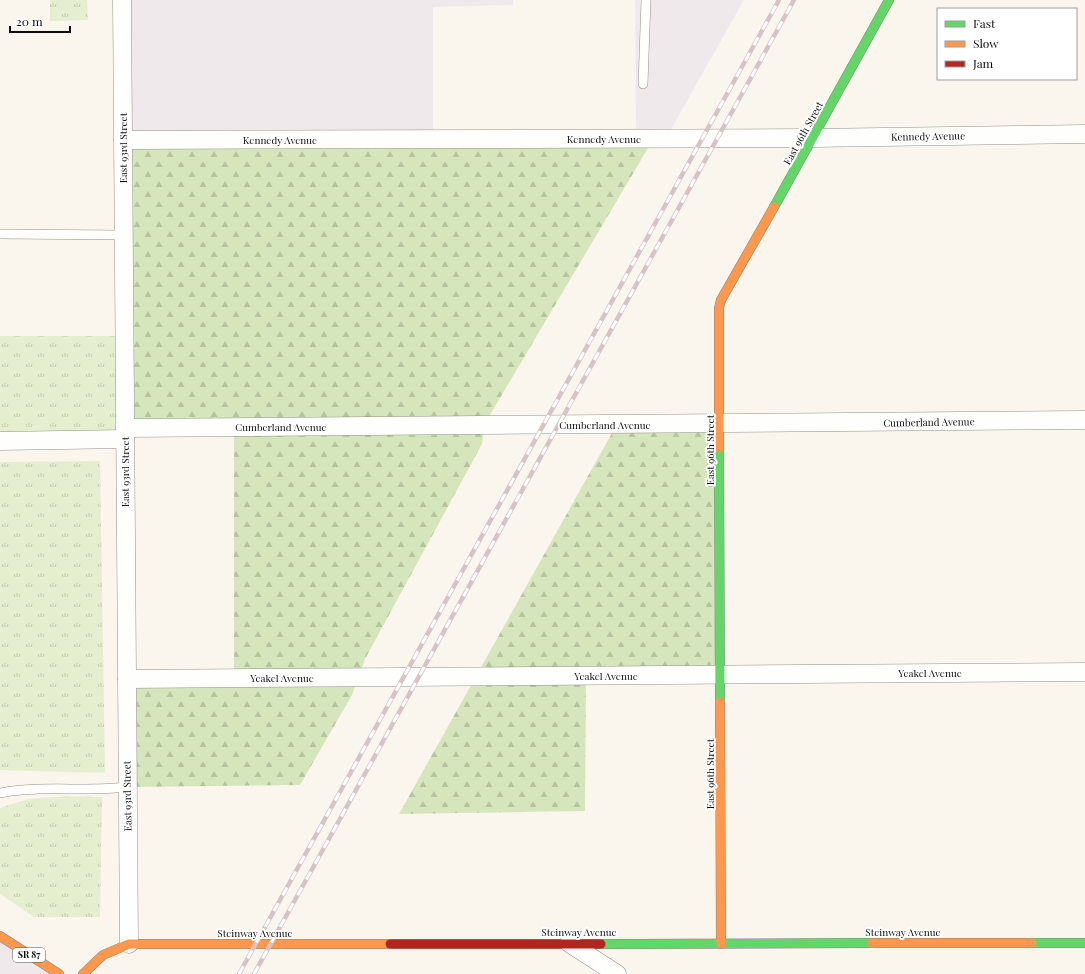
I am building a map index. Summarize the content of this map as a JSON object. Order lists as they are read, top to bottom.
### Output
{
  "streets": {
    "street": [
      "East 96th Street",
      "Kennedy Avenue",
      "East 93rd Street",
      "Cumberland Avenue",
      "Yeakel Avenue",
      "Steinway Avenue",
      "SR 87"
    ]
  },
  "crossings": [
    ["East 96th Street", "Kennedy Avenue"],
    ["East 96th Street", "Cumberland Avenue"],
    ["East 96th Street", "Yeakel Avenue"],
    ["East 96th Street", "Steinway Avenue"],
    ["Kennedy Avenue", "East 93rd Street"],
    ["East 93rd Street", "Cumberland Avenue"],
    ["East 93rd Street", "Yeakel Avenue"],
    ["East 93rd Street", "Steinway Avenue"]
  ],
  "legend": ["Fast", "Slow", "Jam"],
  "scale_bar": "20 m"
}
